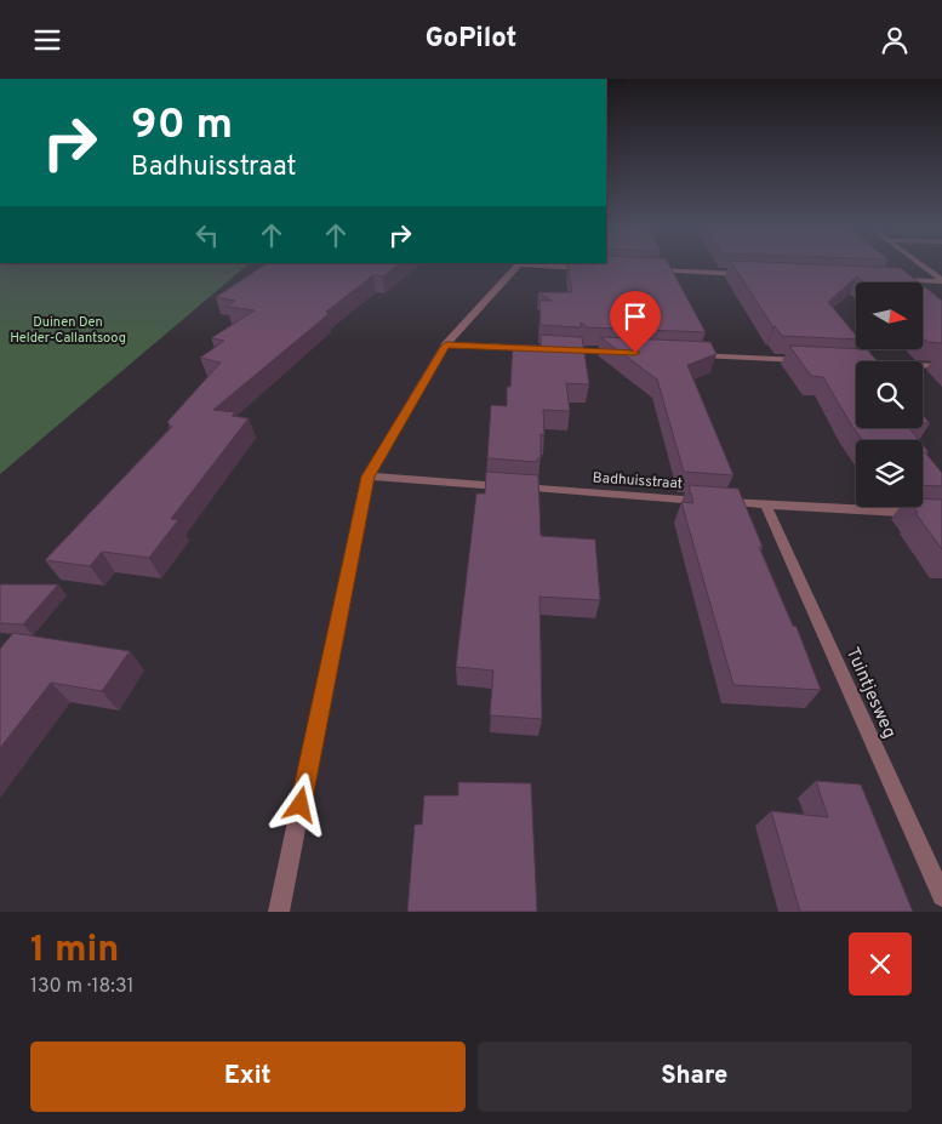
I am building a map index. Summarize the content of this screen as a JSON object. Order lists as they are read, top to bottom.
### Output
{
  "streets": {
    "street": ["Badhuisstraat", "Tuintjesweg"]
  },
  "crossings": [
    ["Badhuisstraat", "Tuintjesweg"]
  ],
  "parks": ["Duinen Den Helder-Callantsoog"],
  "north": "right",
  "page": {
    "header": "GoPilot",
    "turn": ["90 m", "Badhuisstraat"],
    "heading": ["1 min", "130 m · 18:31"],
    "buttons": ["Exit", "Share"]
  }
}
